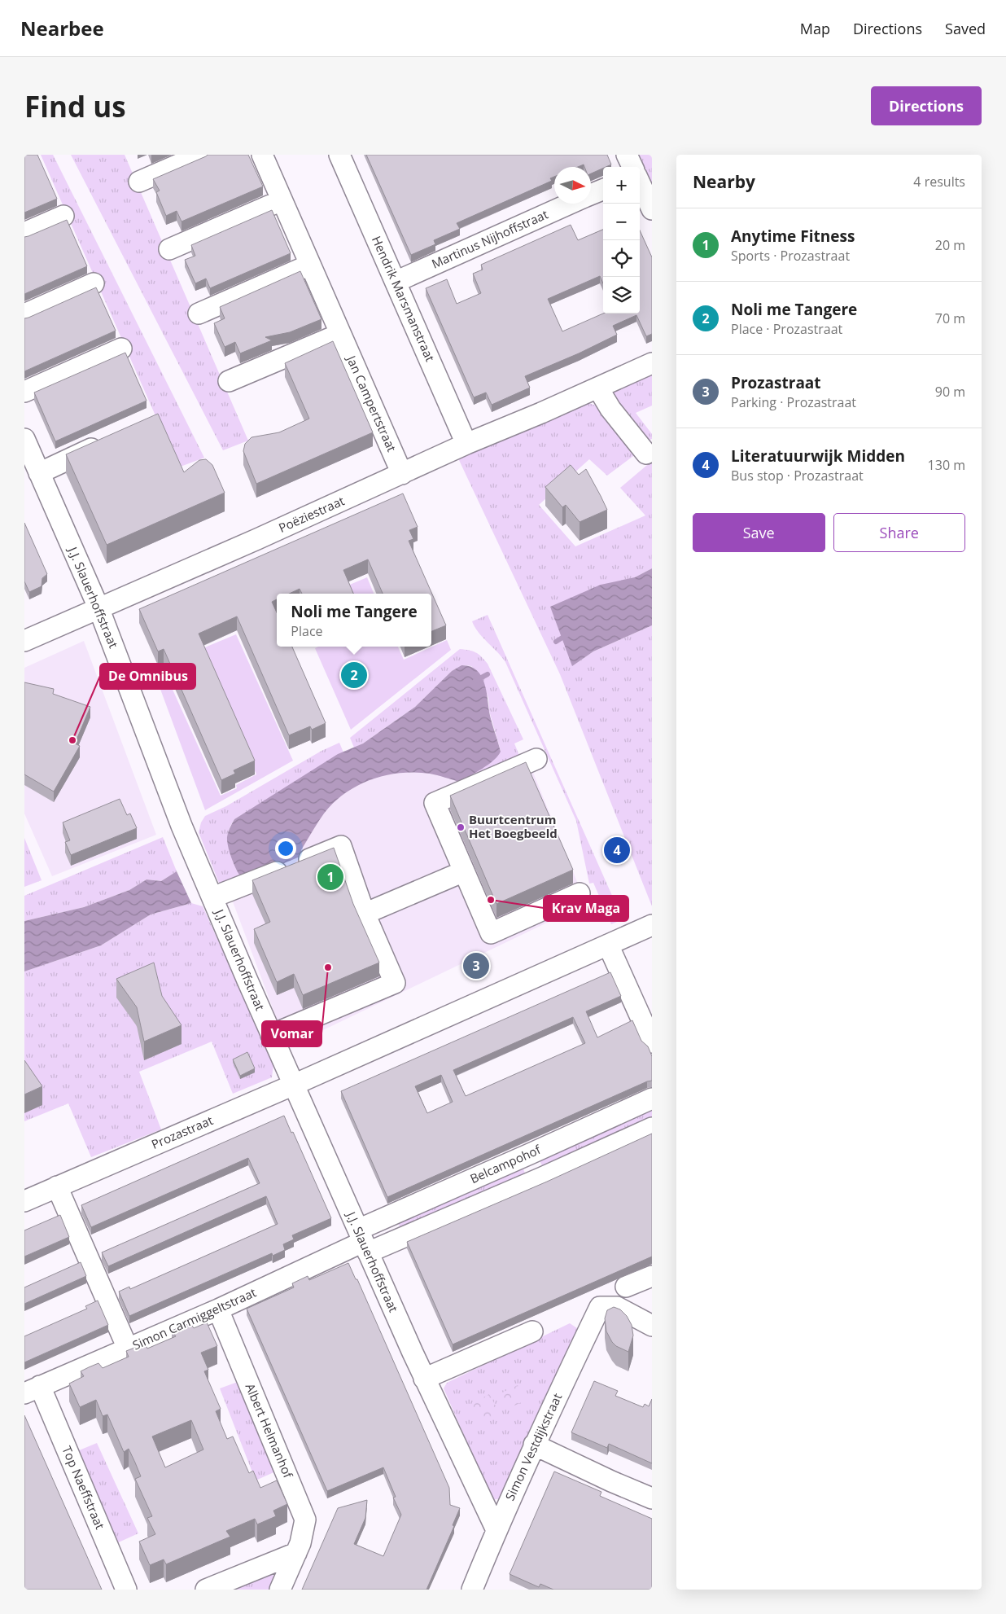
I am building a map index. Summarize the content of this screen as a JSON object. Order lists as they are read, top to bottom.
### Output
{
  "streets": {
    "street": [
      "Martinus Nijhoffstraat",
      "Hendrik Marsmanstraat",
      "Jan Campertstraat",
      "Poëziestraat",
      "J.J. Slauerhoffstraat",
      "Prozastraat",
      "Belcampohof",
      "Simon Carmiggeltstraat",
      "Albert Helmanhof",
      "Simon Vestdijkstraat",
      "Top Naeffstraat"
    ]
  },
  "crossings": [
    ["Martinus Nijhoffstraat", "Hendrik Marsmanstraat"],
    ["Hendrik Marsmanstraat", "Poëziestraat"],
    ["Jan Campertstraat", "Poëziestraat"],
    ["Poëziestraat", "J.J. Slauerhoffstraat"],
    ["J.J. Slauerhoffstraat", "Prozastraat"],
    ["J.J. Slauerhoffstraat", "Belcampohof"],
    ["J.J. Slauerhoffstraat", "Simon Carmiggeltstraat"],
    ["J.J. Slauerhoffstraat", "Simon Vestdijkstraat"],
    ["Belcampohof", "Simon Carmiggeltstraat"],
    ["Simon Carmiggeltstraat", "Albert Helmanhof"],
    ["Simon Carmiggeltstraat", "Top Naeffstraat"]
  ],
  "places": [
    "De Omnibus",
    "Buurtcentrum Het Boegbeeld",
    "Krav Maga",
    "Vomar"
  ],
  "north": "right",
  "page": {
    "header": "Nearbee",
    "nav": ["Map", "Directions", "Saved"],
    "buttons": [
      "Directions",
      ["Save", "Share"]
    ],
    "title": "Find us",
    "heading": ["Nearby", "4 results"],
    "map_buttons": ["+", "−"],
    "list": [
      {
        "mark": "1",
        "name": "Anytime Fitness",
        "note": "Sports · Prozastraat",
        "value": "20 m"
      },
      {
        "mark": "2",
        "name": "Noli me Tangere",
        "note": "Place · Prozastraat",
        "value": "70 m"
      },
      {
        "mark": "3",
        "name": "Prozastraat",
        "note": "Parking · Prozastraat",
        "value": "90 m"
      },
      {
        "mark": "4",
        "name": "Literatuurwijk Midden",
        "note": "Bus stop · Prozastraat",
        "value": "130 m"
      }
    ],
    "popup": ["Noli me Tangere", "Place"],
    "pins": [
      "2",
      "4",
      "1",
      "3"
    ]
  }
}
